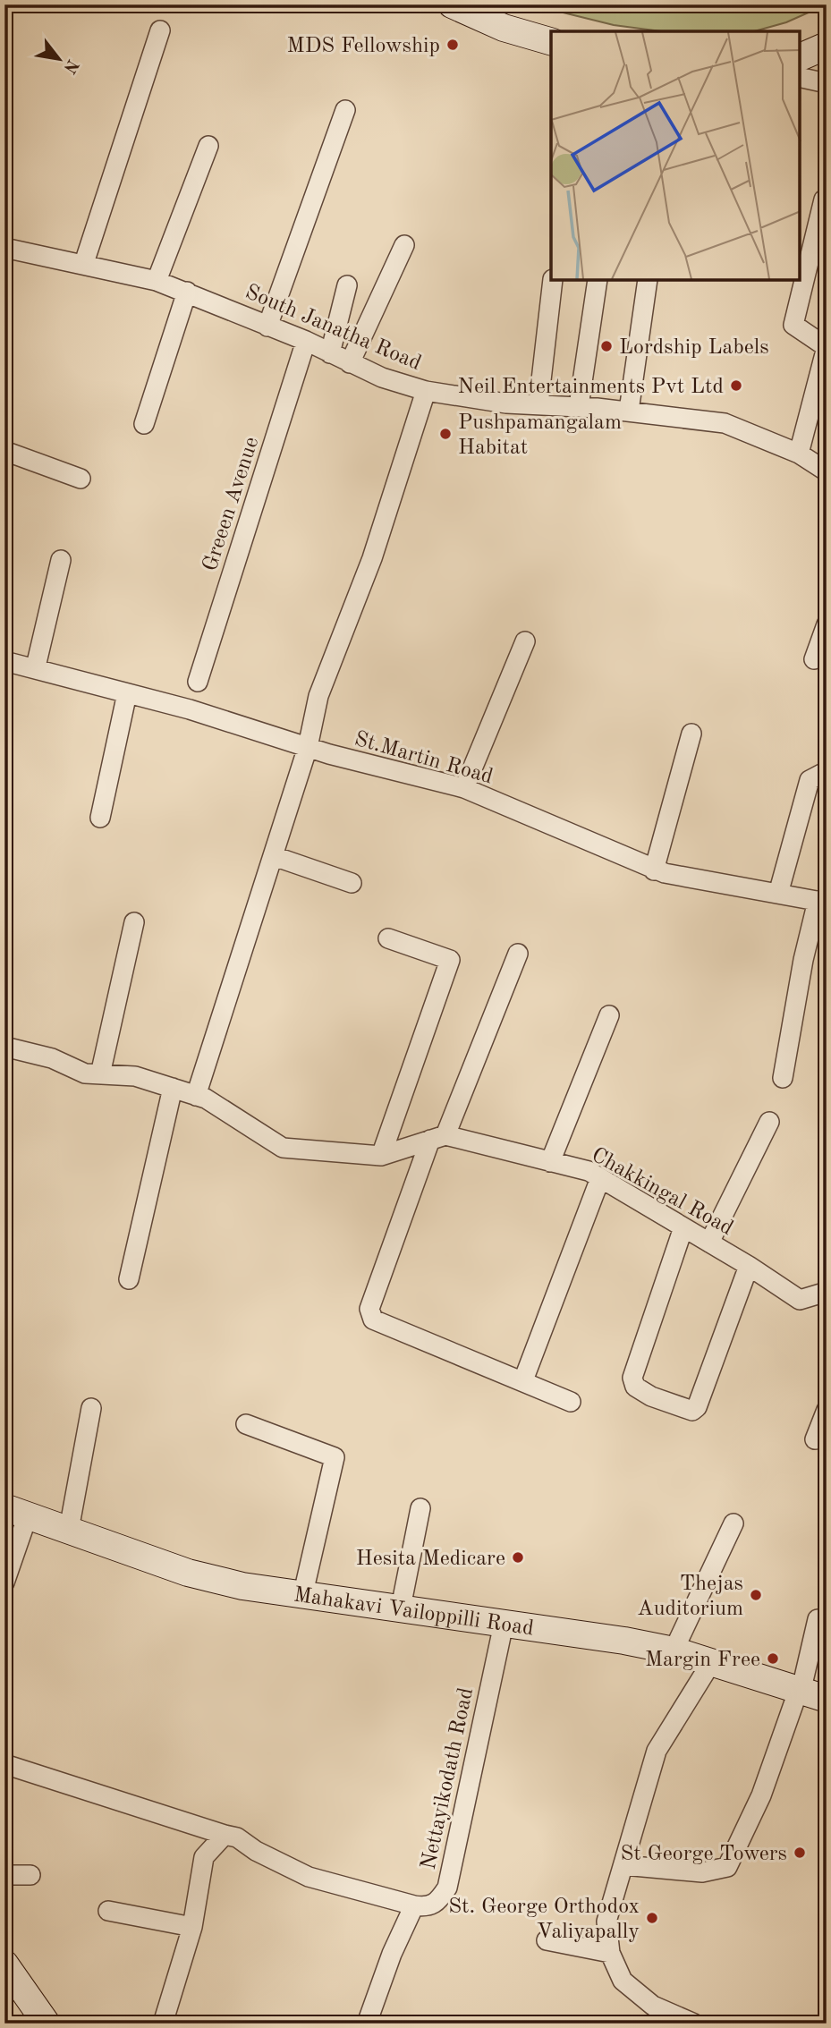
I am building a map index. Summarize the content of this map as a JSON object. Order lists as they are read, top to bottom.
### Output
{
  "streets": {
    "main road": ["Mahakavi Vailoppilli Road"],
    "street": [
      "South Janatha Road",
      "Greeen Avenue",
      "St.Martin Road",
      "Chakkingal Road",
      "Nettayikodath Road"
    ]
  },
  "crossings": [
    ["South Janatha Road", "Greeen Avenue"],
    ["Mahakavi Vailoppilli Road", "Nettayikodath Road"]
  ],
  "places": [
    "MDS Fellowship",
    "Lordship Labels",
    "Neil Entertainments Pvt Ltd",
    "Pushpamangalam Habitat",
    "Hesita Medicare",
    "Thejas Auditorium",
    "Margin Free",
    "St George Towers",
    "St. George Orthodox Valiyapally"
  ],
  "north": "bottom right"
}
